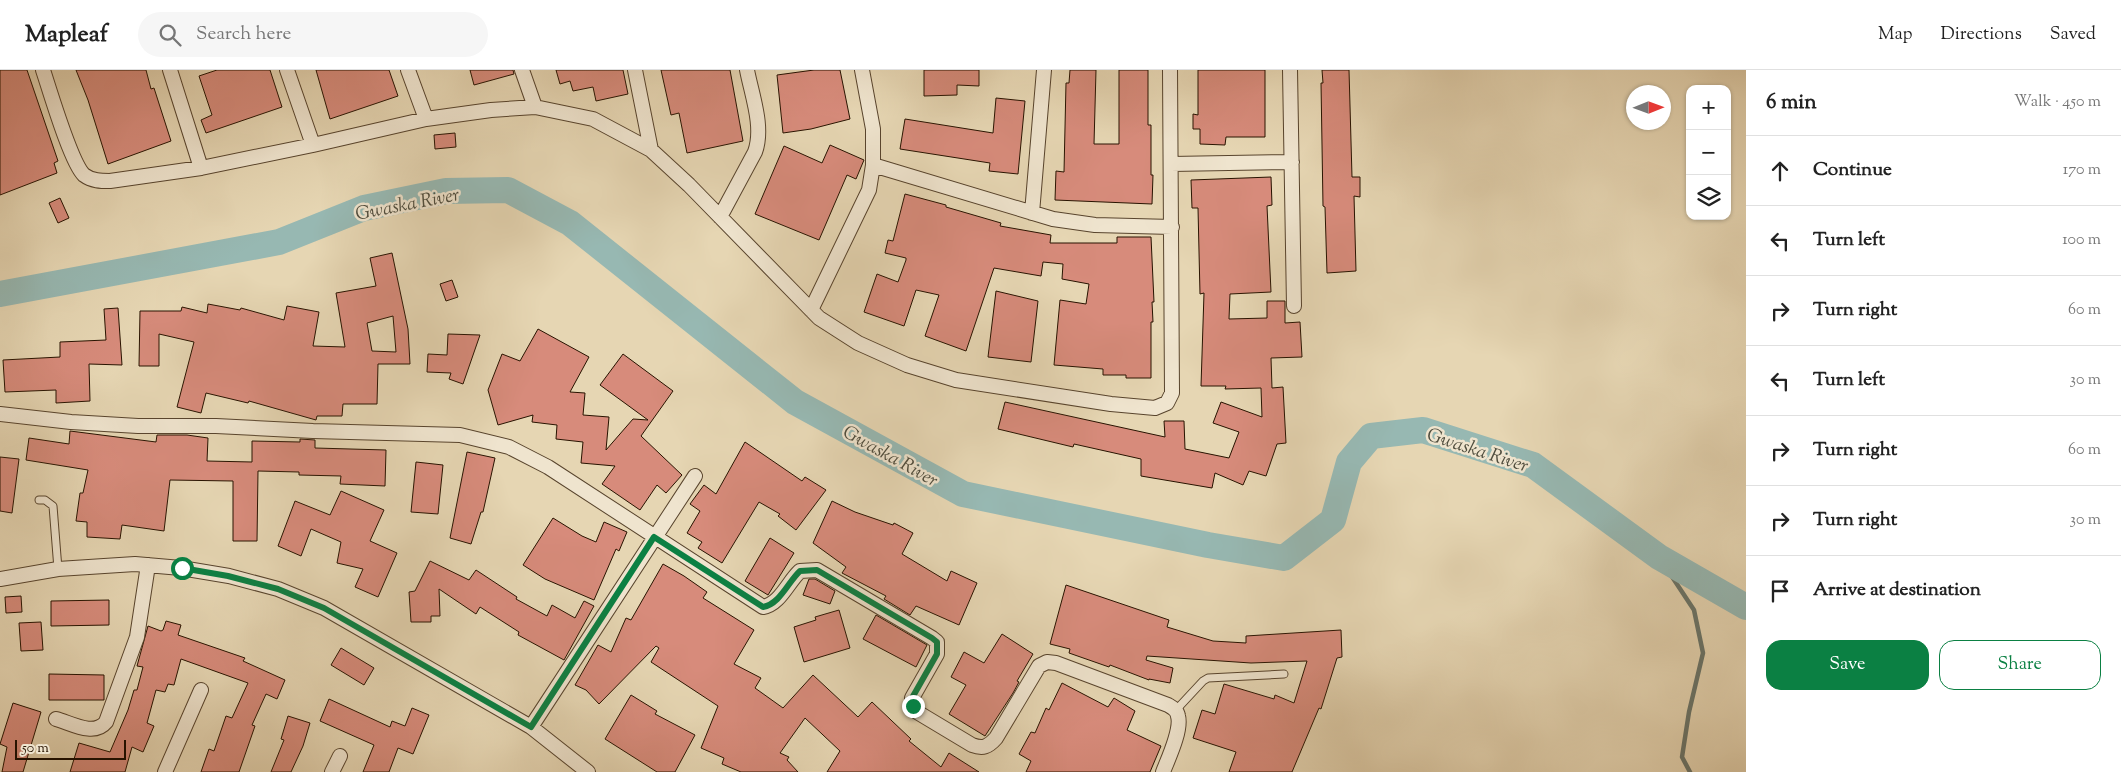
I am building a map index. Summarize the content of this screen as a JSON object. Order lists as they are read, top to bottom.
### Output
{
  "water": ["Gwaska River"],
  "scale_bar": "50 m",
  "north": "right",
  "page": {
    "header": "Mapleaf",
    "search": "Search here",
    "nav": ["Map", "Directions", "Saved"],
    "heading": ["6 min", "Walk · 450 m"],
    "map_buttons": ["+", "−"],
    "list": [
      ["Continue", "170 m"],
      ["Turn left", "100 m"],
      ["Turn right", "60 m"],
      ["Turn left", "30 m"],
      ["Turn right", "60 m"],
      ["Turn right", "30 m"],
      "Arrive at destination"
    ],
    "buttons": ["Save", "Share"],
    "scale": "50 m"
  }
}
